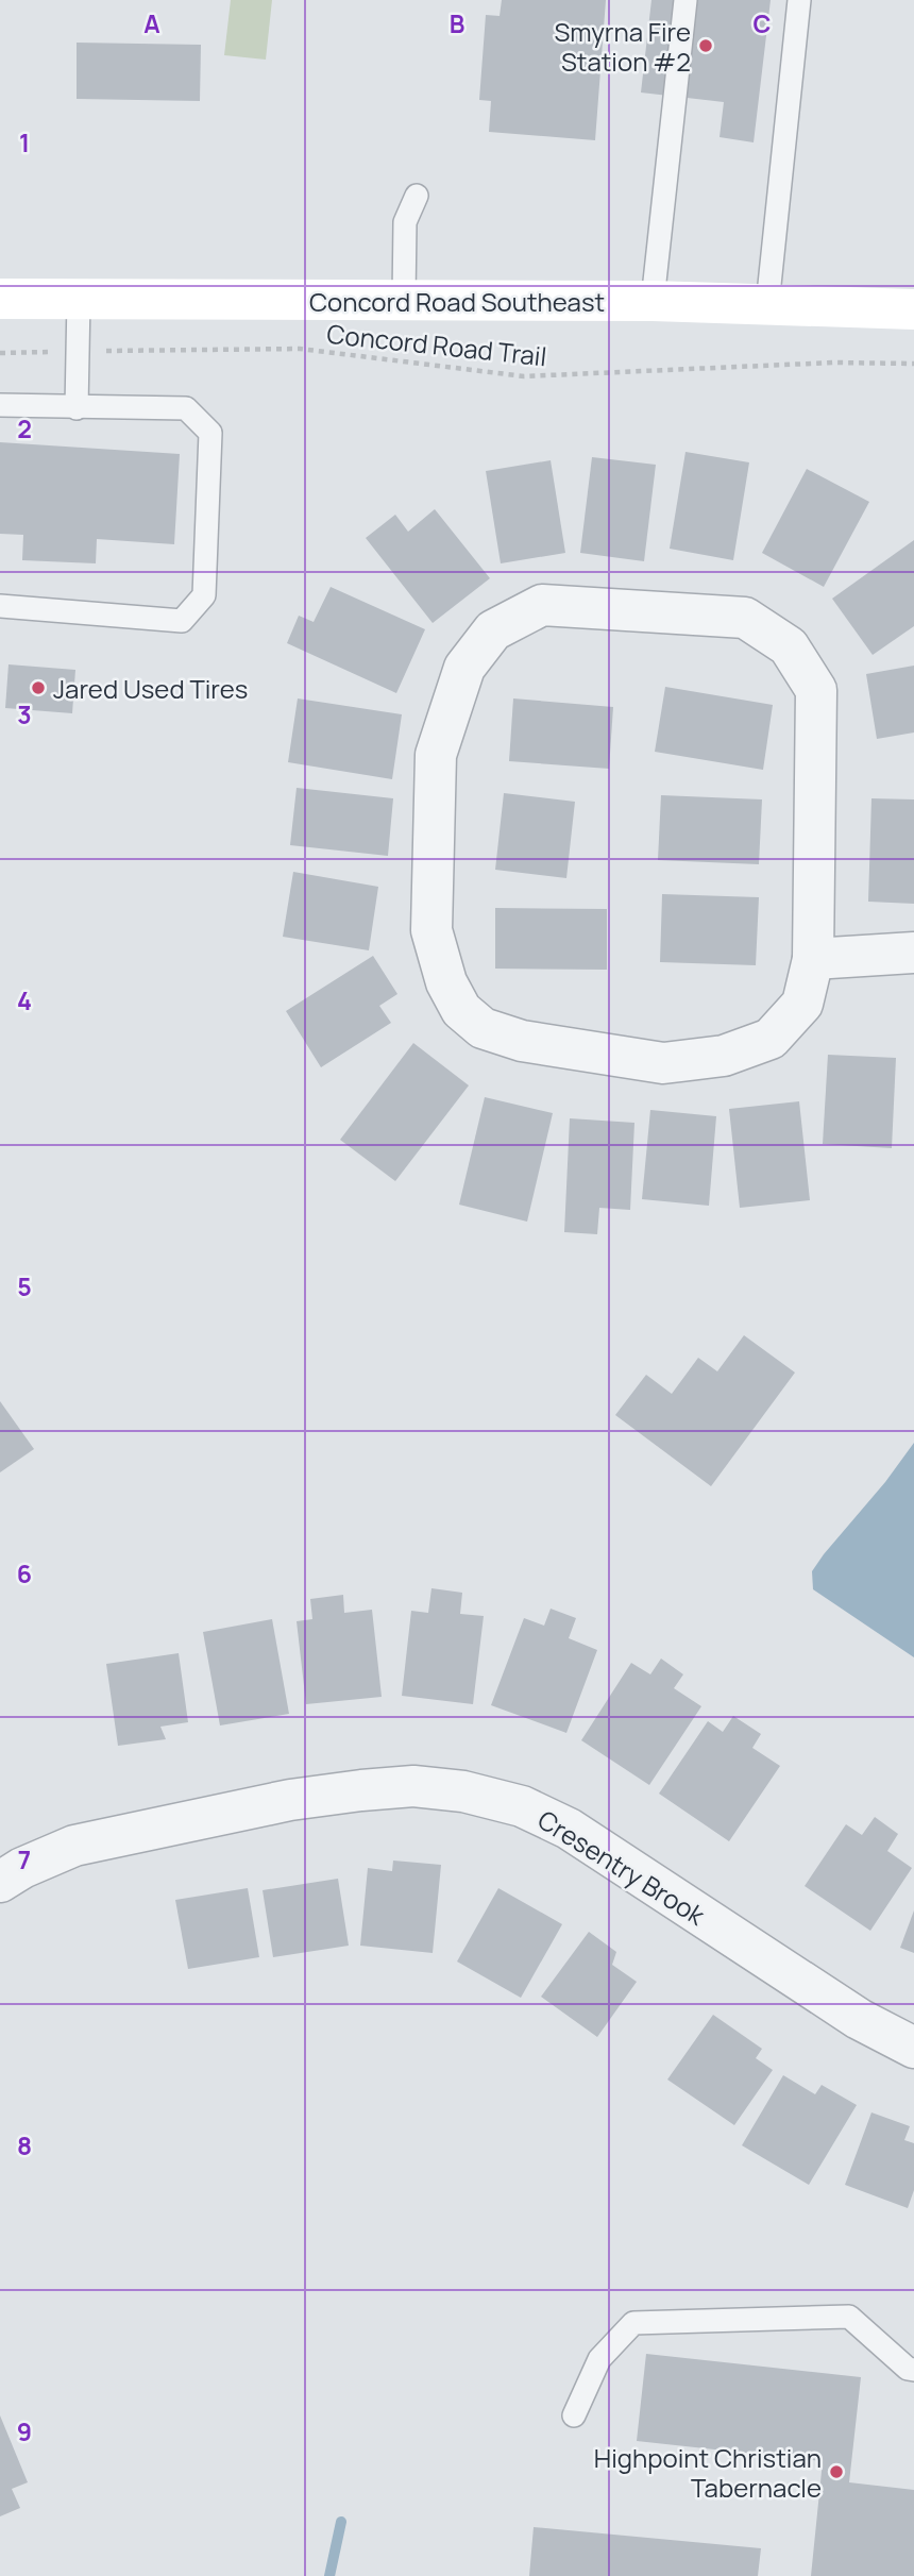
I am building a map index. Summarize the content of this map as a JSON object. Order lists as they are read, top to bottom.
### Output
{
  "streets": {
    "street": ["Concord Road Southeast", "Cresentry Brook"],
    "path": ["Concord Road Trail"]
  },
  "places": ["Smyrna Fire Station #2", "Jared Used Tires", "Highpoint Christian Tabernacle"],
  "grid": {
    "columns": ["A", "B", "C"],
    "rows": [
      "1",
      "2",
      "3",
      "4",
      "5",
      "6",
      "7",
      "8",
      "9"
    ]
  }
}
